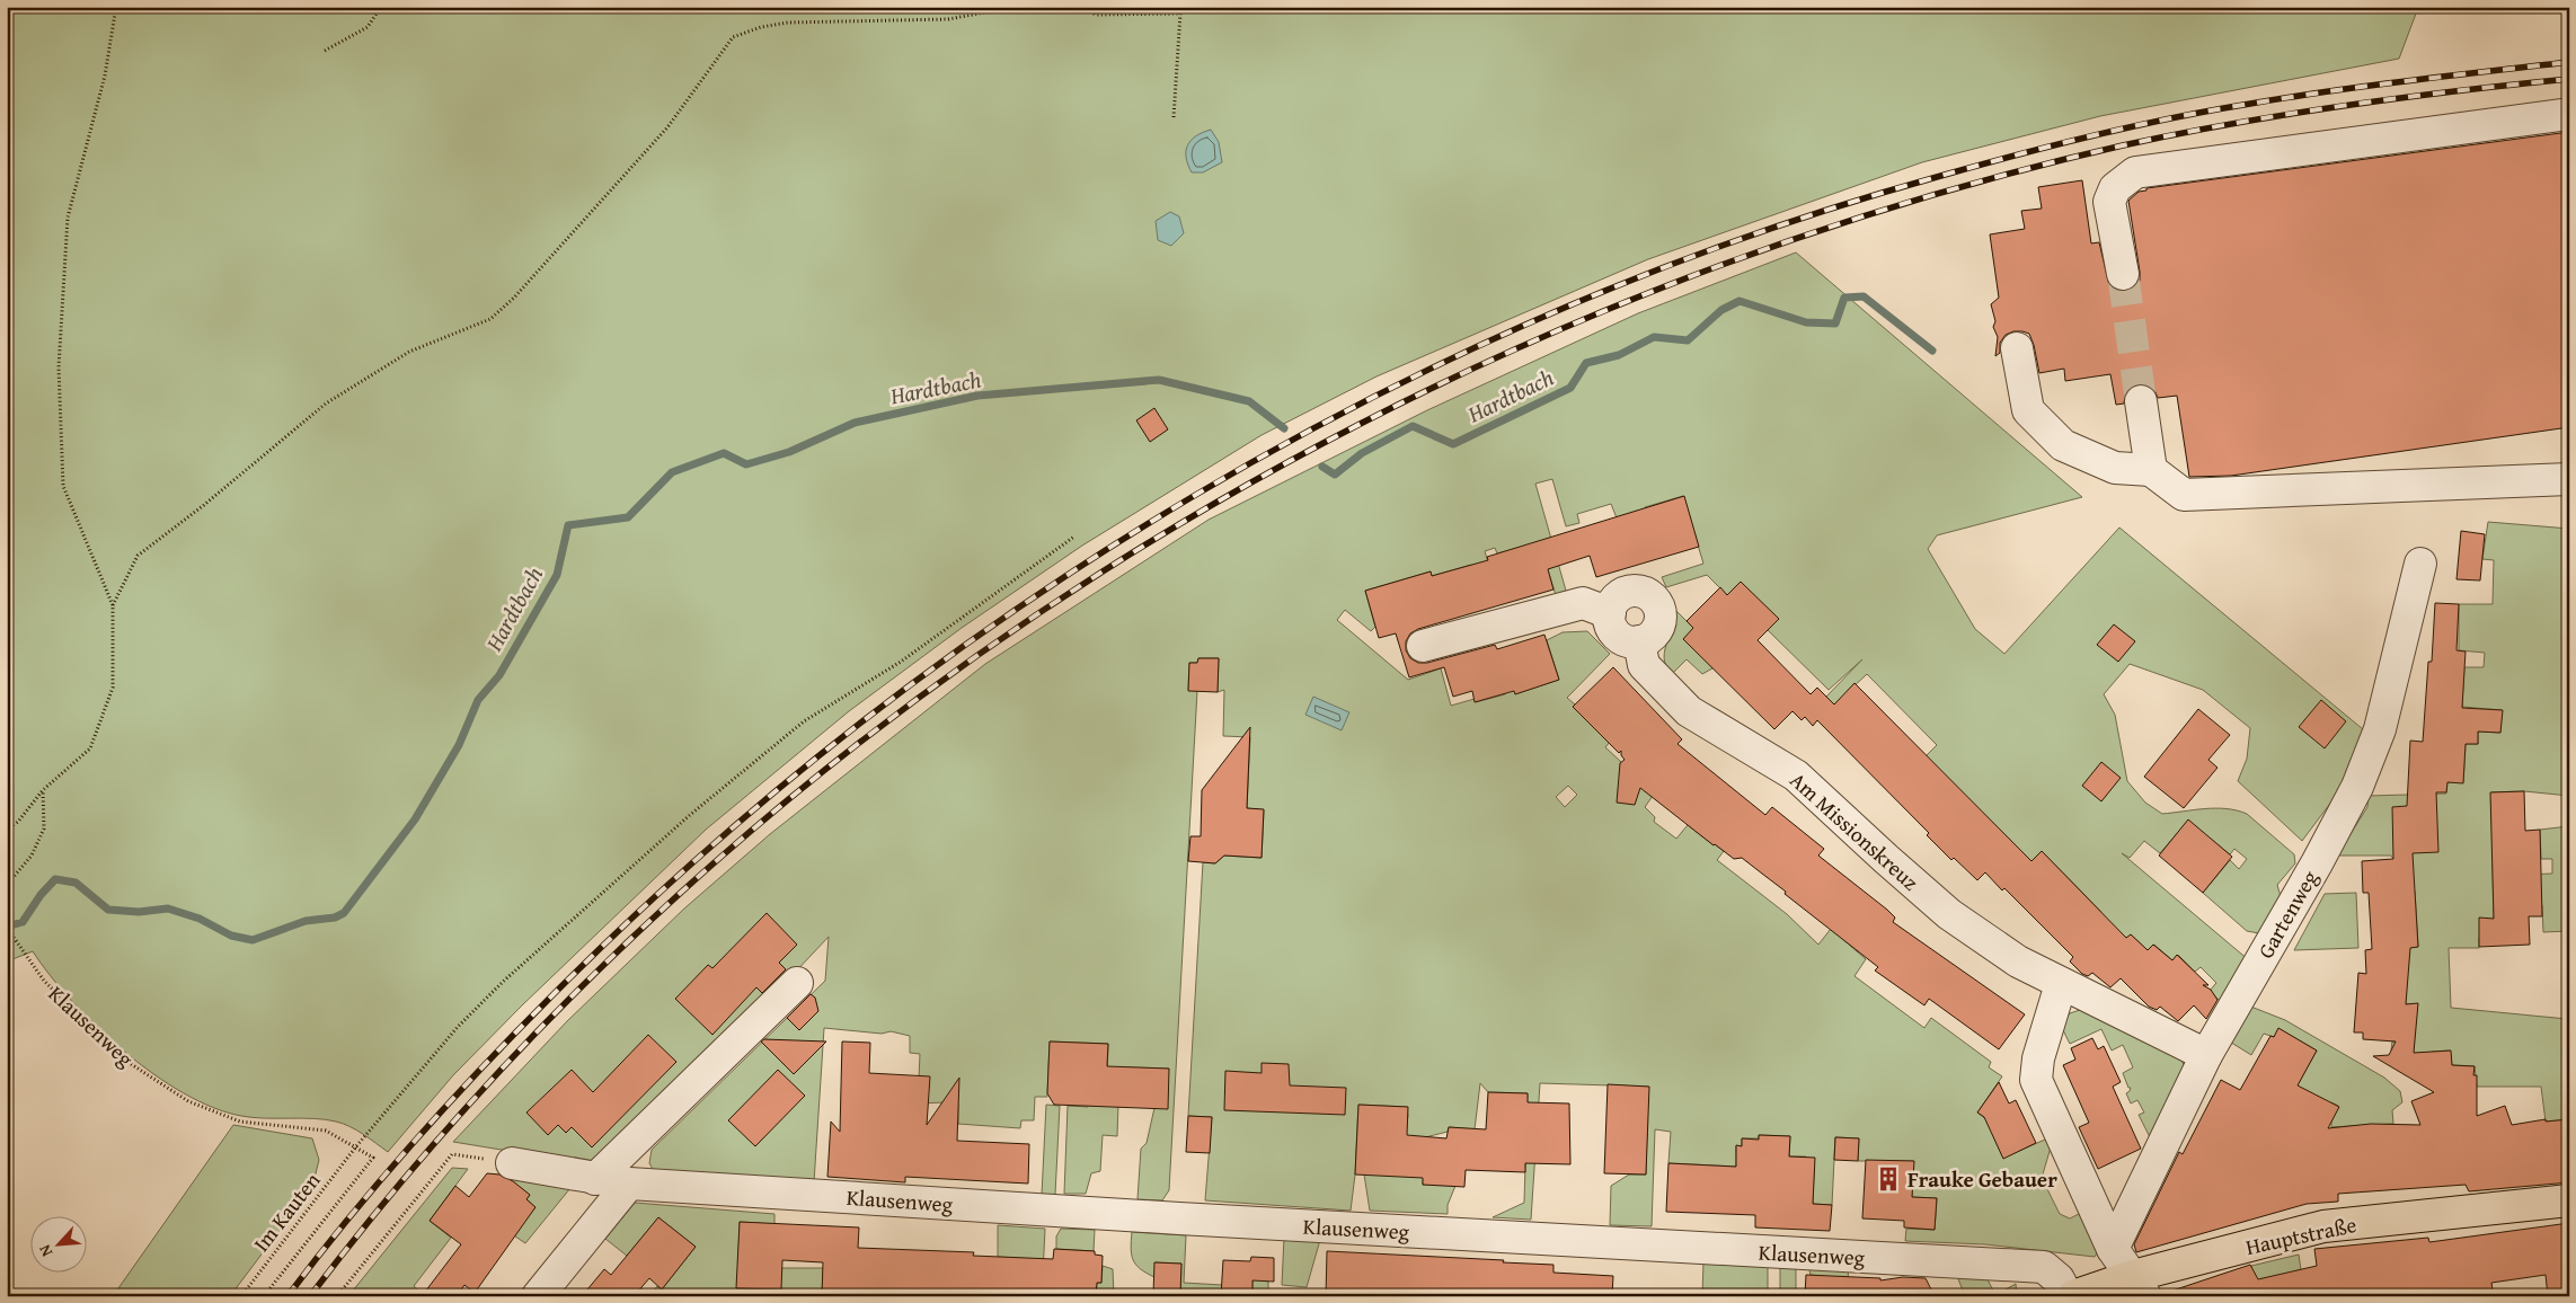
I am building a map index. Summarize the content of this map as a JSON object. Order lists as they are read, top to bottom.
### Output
{
  "streets": {
    "main road": ["Hauptstraße"],
    "street": ["Am Missionskreuz", "Gartenweg", "Klausenweg"],
    "path": ["Im Kauten"]
  },
  "crossings": [
    ["Am Missionskreuz", "Gartenweg"],
    ["Klausenweg", "Im Kauten"]
  ],
  "water": ["Hardtbach"],
  "places": {
    "building": ["Frauke Gebauer"]
  },
  "north": "bottom left"
}
